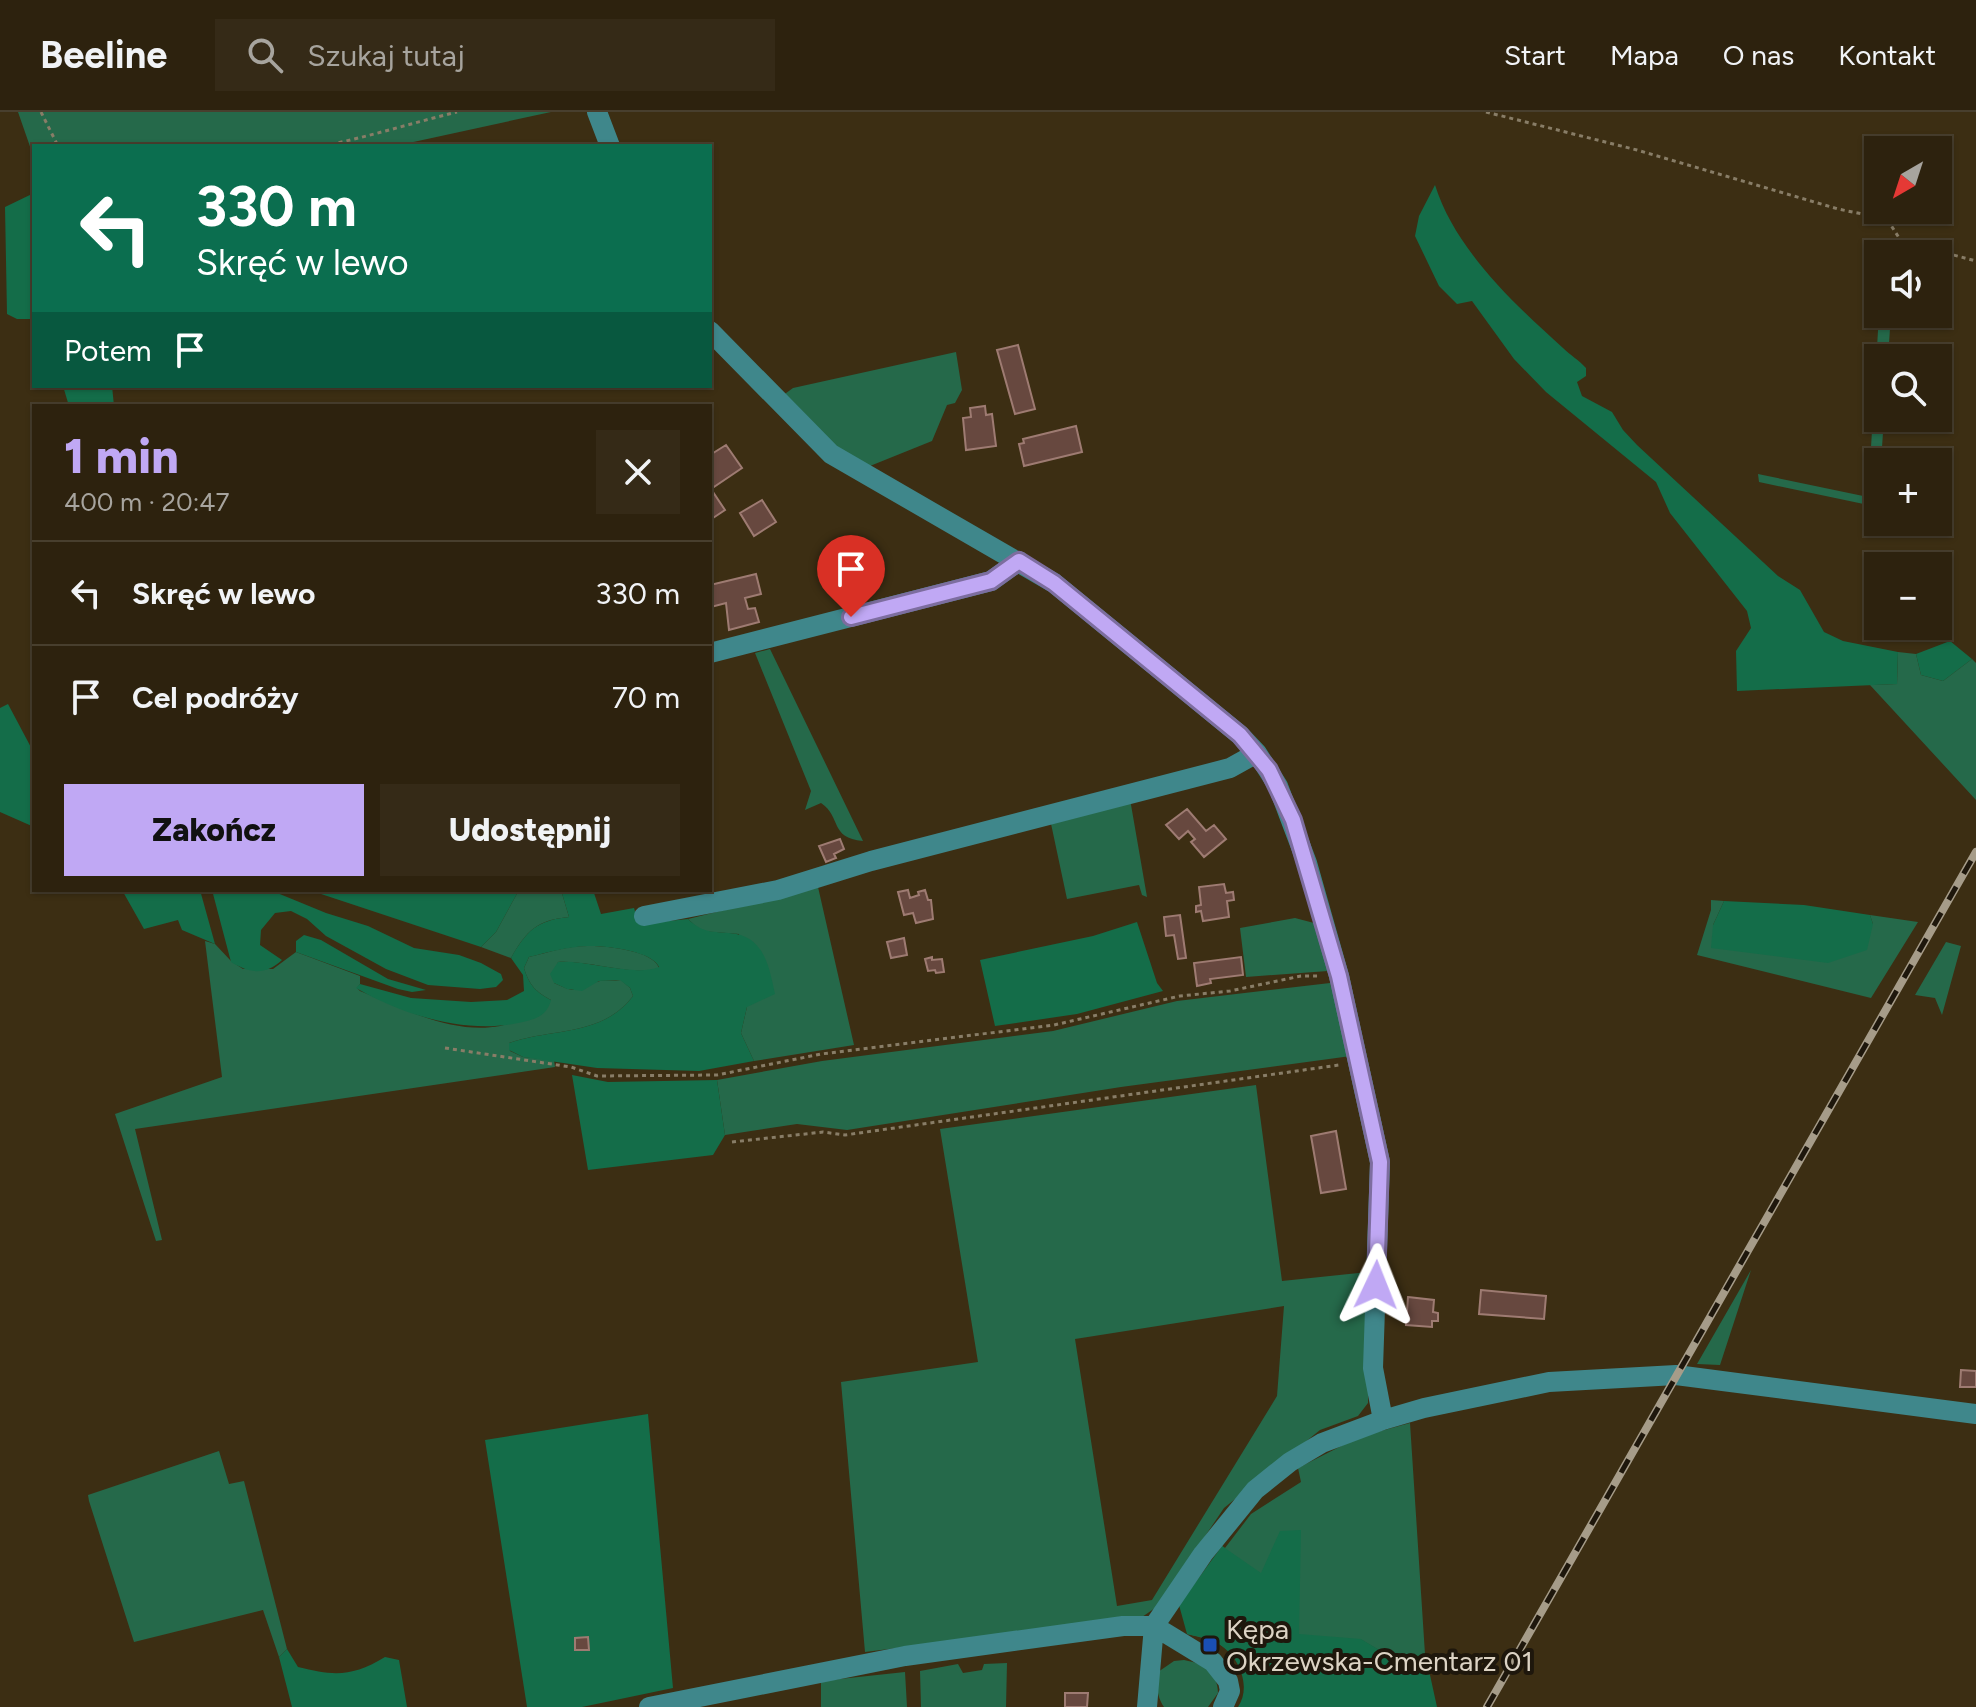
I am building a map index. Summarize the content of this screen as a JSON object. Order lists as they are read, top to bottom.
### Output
{
  "places": {
    "transit": ["Kępa Okrzewska-Cmentarz 01"]
  },
  "north": "bottom left",
  "page": {
    "header": "Beeline",
    "search": "Szukaj tutaj",
    "nav": [
      "Start",
      "Mapa",
      "O nas",
      "Kontakt"
    ],
    "map_buttons": ["+", "−"],
    "turn": ["330 m", "Skręć w lewo"],
    "then": "Potem",
    "heading": ["1 min", "400 m · 20:47"],
    "list": [
      {
        "name": "Skręć w lewo",
        "value": "330 m"
      },
      {
        "name": "Cel podróży",
        "value": "70 m"
      }
    ],
    "buttons": ["Zakończ", "Udostępnij"]
  }
}
